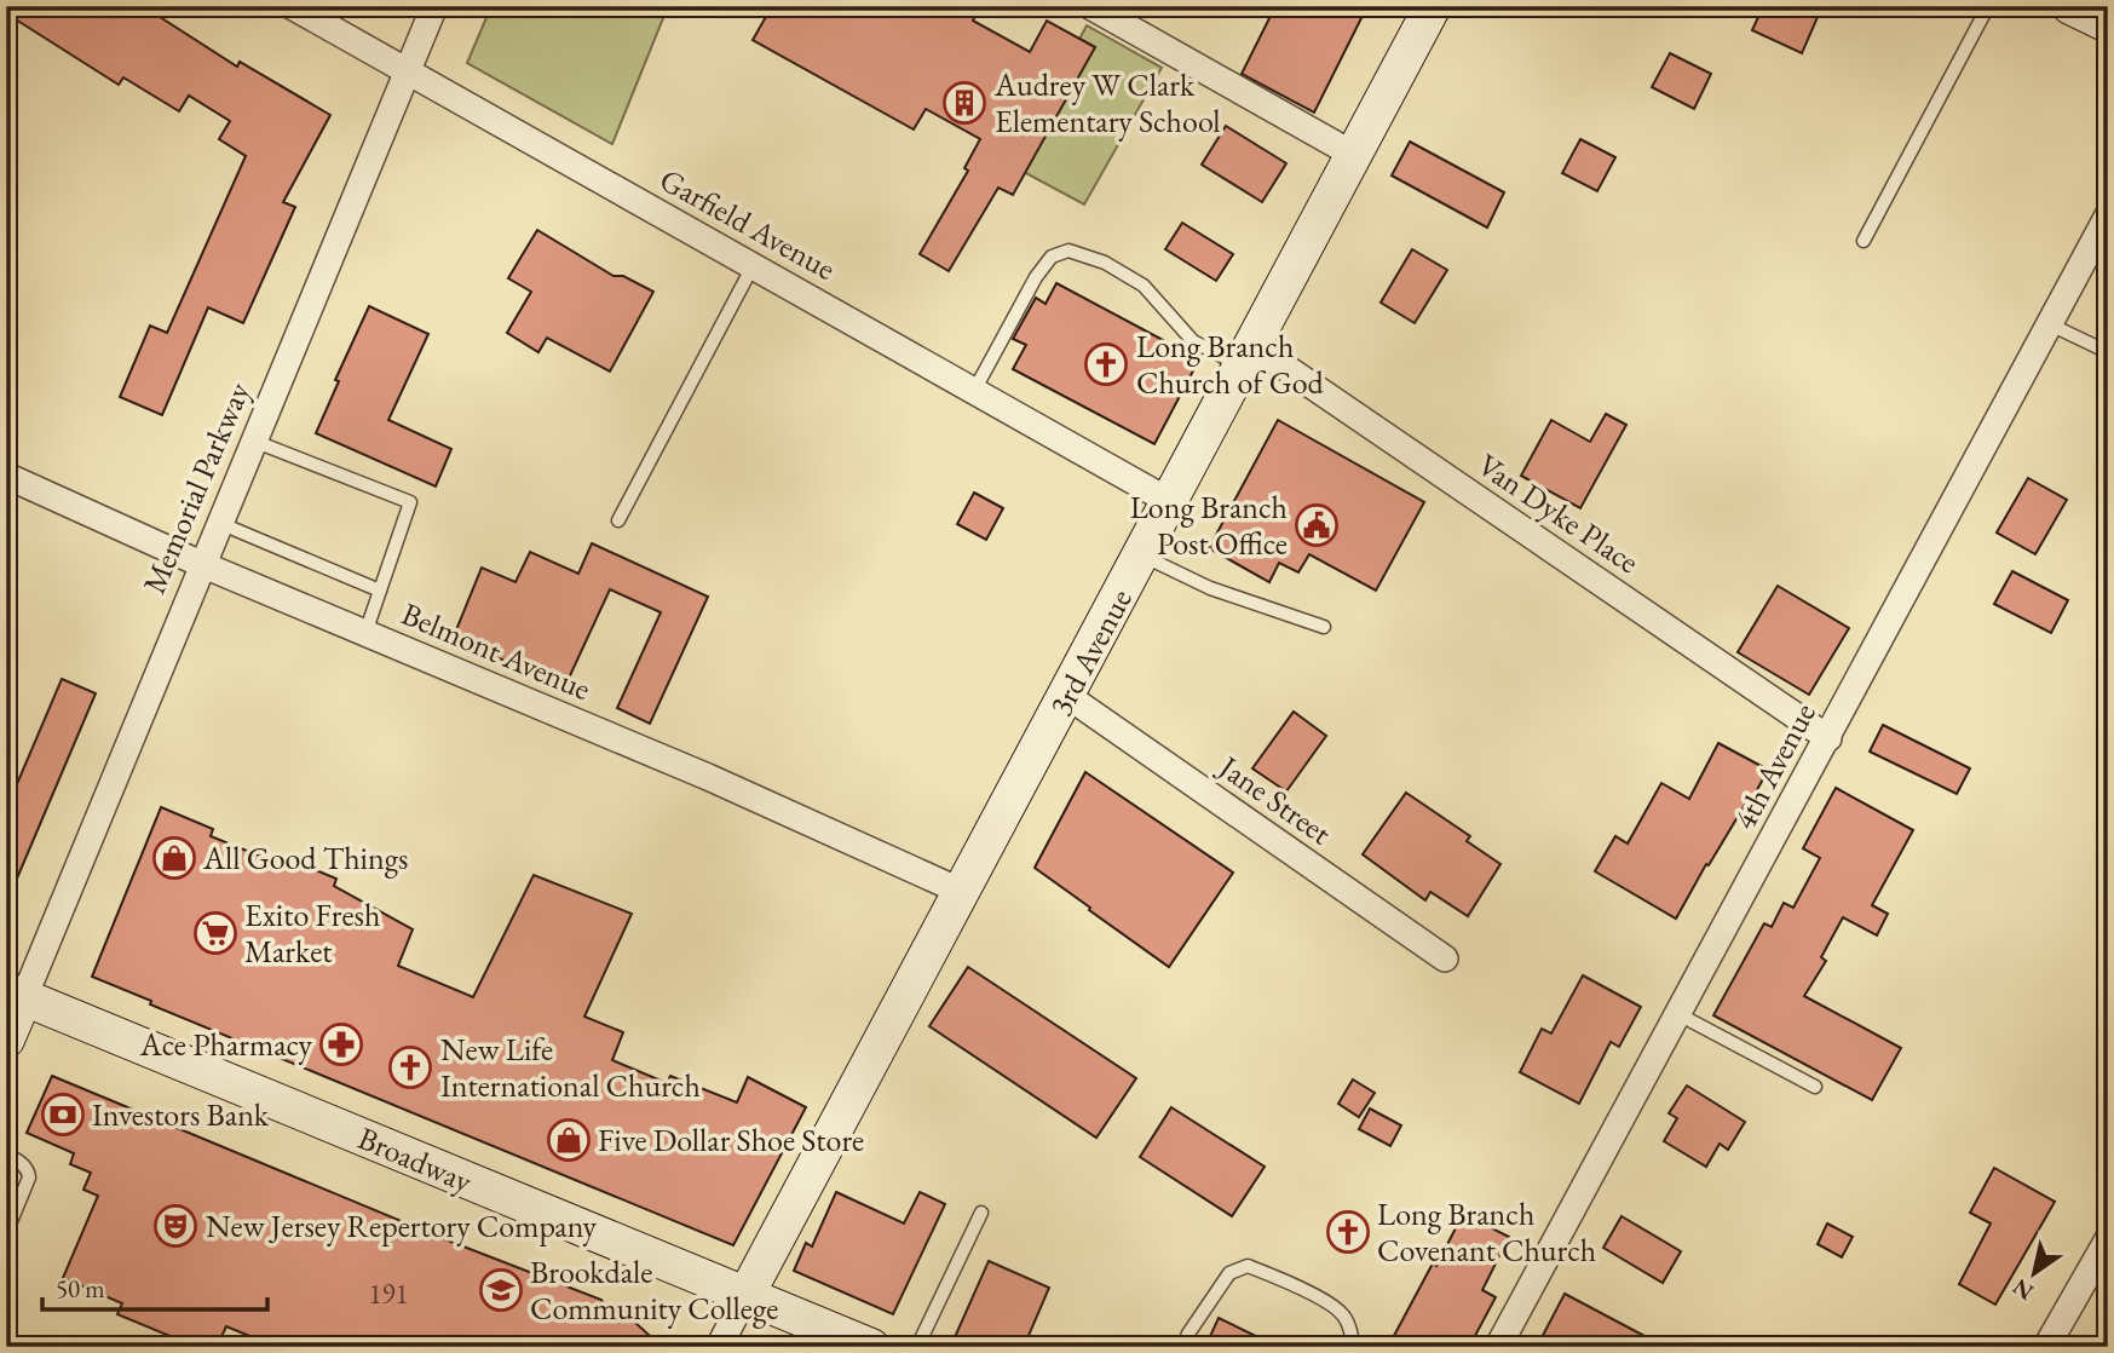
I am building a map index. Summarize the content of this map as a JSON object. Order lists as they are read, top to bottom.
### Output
{
  "streets": {
    "street": [
      "Garfield Avenue",
      "Memorial Parkway",
      "Van Dyke Place",
      "Belmont Avenue",
      "3rd Avenue",
      "4th Avenue",
      "Jane Street",
      "Broadway"
    ]
  },
  "crossings": [
    ["Garfield Avenue", "Memorial Parkway"],
    ["Garfield Avenue", "3rd Avenue"],
    ["Memorial Parkway", "Belmont Avenue"],
    ["Memorial Parkway", "Broadway"],
    ["Van Dyke Place", "3rd Avenue"],
    ["Van Dyke Place", "4th Avenue"],
    ["Belmont Avenue", "3rd Avenue"],
    ["3rd Avenue", "Jane Street"],
    ["3rd Avenue", "Broadway"]
  ],
  "places": {
    "building": ["Audrey W Clark Elementary School"],
    "church": ["Long Branch Church of God", "New Life International Church", "Long Branch Covenant Church"],
    "public building": ["Long Branch Post Office"],
    "shop": ["All Good Things", "Five Dollar Shoe Store"],
    "supermarket": ["Exito Fresh Market"],
    "pharmacy": ["Ace Pharmacy"],
    "bank": ["Investors Bank"],
    "theatre": ["New Jersey Repertory Company"],
    "school or university": ["Brookdale Community College"]
  },
  "house_numbers": ["191"],
  "scale_bar": "50 m",
  "north": "bottom left"
}
